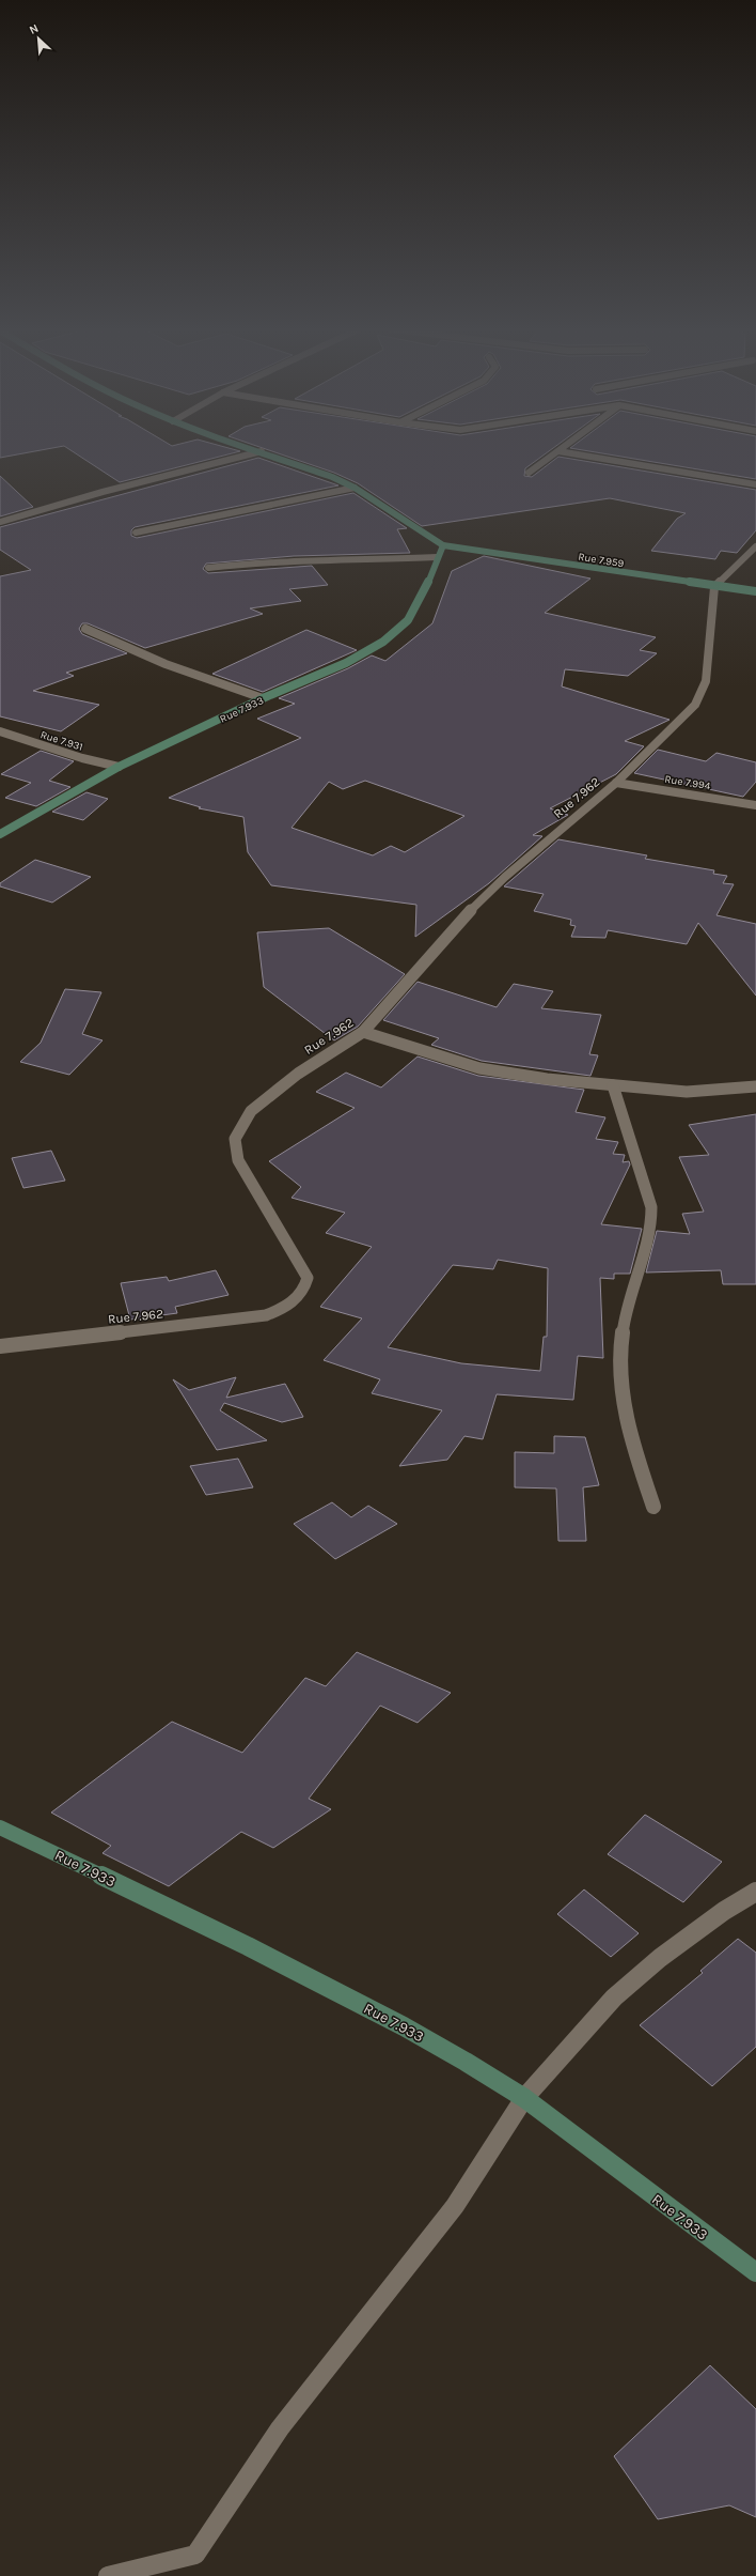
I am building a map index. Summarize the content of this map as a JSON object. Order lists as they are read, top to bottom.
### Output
{
  "streets": {
    "street": [
      "Rue 7.959",
      "Rue 7.933",
      "Rue 7.931",
      "Rue 7.994",
      "Rue 7.962"
    ]
  },
  "crossings": [
    ["Rue 7.959", "Rue 7.933"],
    ["Rue 7.959", "Rue 7.962"],
    ["Rue 7.933", "Rue 7.931"],
    ["Rue 7.994", "Rue 7.962"]
  ],
  "north": "top left"
}
